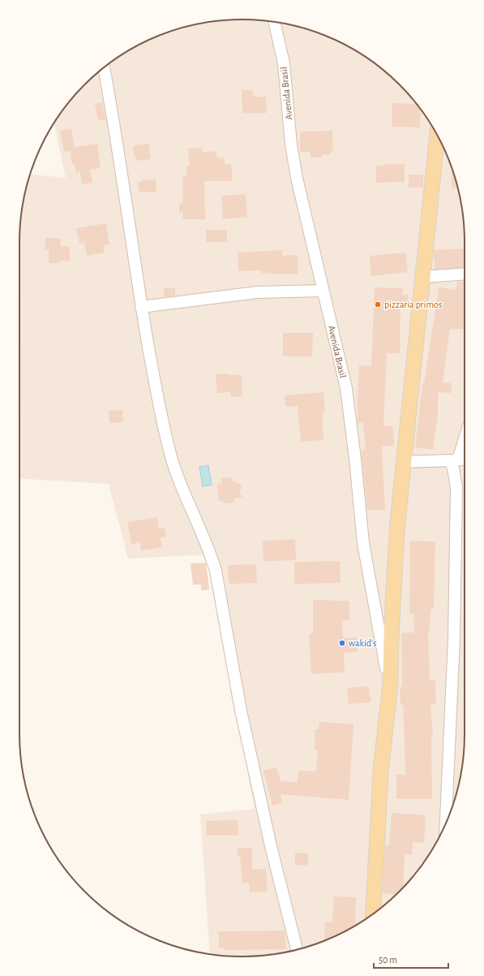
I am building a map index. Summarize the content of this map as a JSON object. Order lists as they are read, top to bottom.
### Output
{
  "streets": {
    "street": ["Avenida Brasil"]
  },
  "places": ["pizzaria primos", "wakid's"],
  "scale_bar": "50 m"
}
